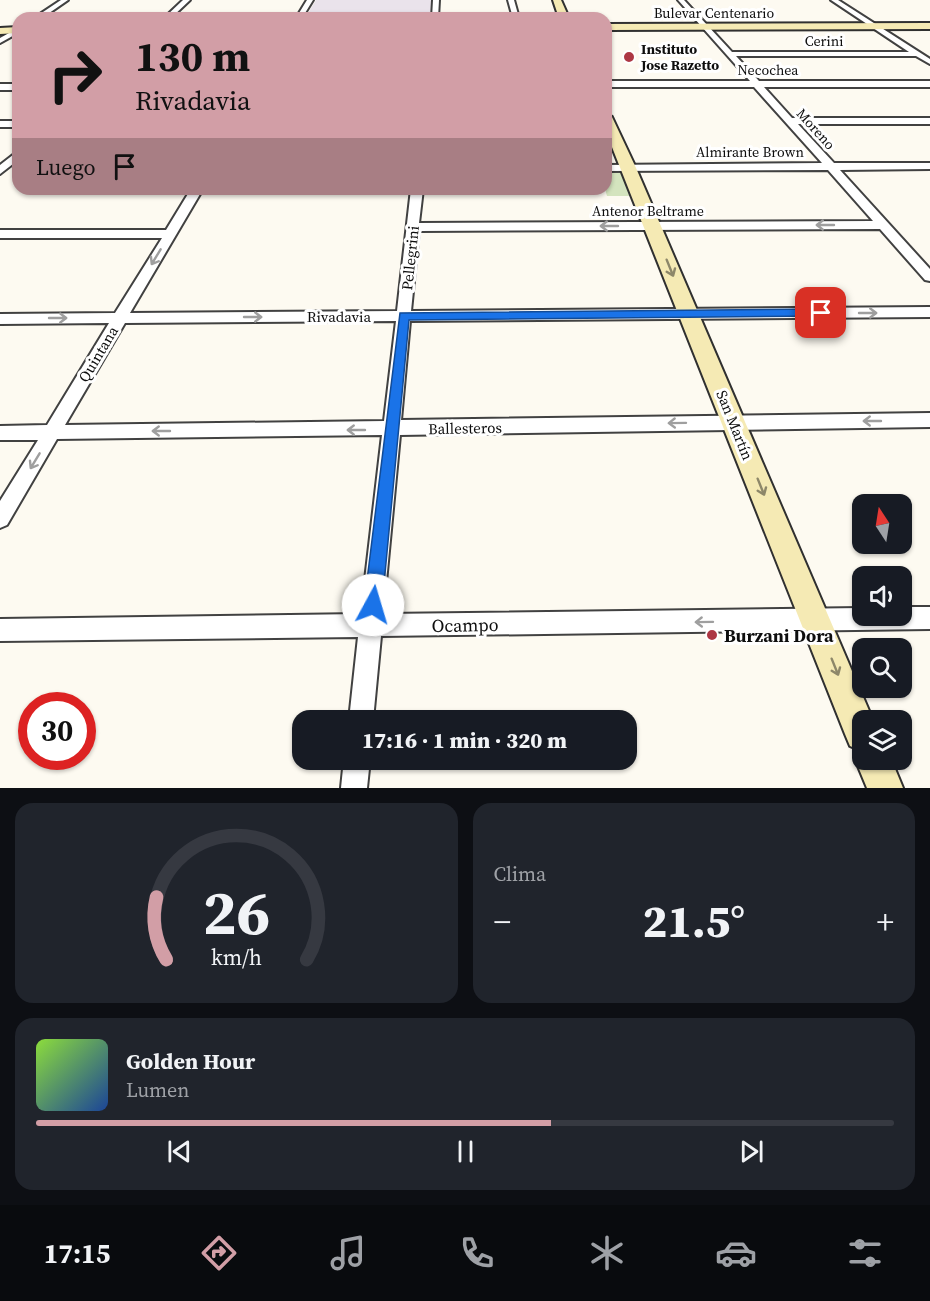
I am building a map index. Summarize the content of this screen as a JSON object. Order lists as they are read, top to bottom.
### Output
{
  "streets": {
    "main road": ["Bulevar Centenario", "San Martín"],
    "street": [
      "Cerini",
      "Necochea",
      "Moreno",
      "Almirante Brown",
      "Antenor Beltrame",
      "Pellegrini",
      "Rivadavia",
      "Quintana",
      "Ballesteros",
      "Ocampo"
    ]
  },
  "crossings": [
    ["Bulevar Centenario", "Moreno"],
    ["Cerini", "Moreno"],
    ["Necochea", "Moreno"],
    ["Moreno", "Almirante Brown"],
    ["Moreno", "Antenor Beltrame"],
    ["Almirante Brown", "San Martín"],
    ["Antenor Beltrame", "Pellegrini"],
    ["Antenor Beltrame", "San Martín"],
    ["Pellegrini", "Rivadavia"],
    ["Pellegrini", "Ballesteros"],
    ["Pellegrini", "Ocampo"],
    ["Rivadavia", "Quintana"],
    ["Rivadavia", "San Martín"],
    ["Quintana", "Ballesteros"],
    ["San Martín", "Ballesteros"],
    ["San Martín", "Ocampo"]
  ],
  "one_way": [
    "Antenor Beltrame",
    "Rivadavia",
    "Quintana",
    "San Martín",
    "Ballesteros",
    "Ocampo"
  ],
  "places": ["Instituto Jose Razetto", "Burzani Dora"],
  "north": "top",
  "page": {
    "turn": ["130 m", "Rivadavia"],
    "then": "Luego",
    "limit": "30",
    "trip": "17:16 · 1 min · 320 m",
    "tile": "Clima",
    "heat": ["−", "21.5°", "+"],
    "song": ["Golden Hour", "Lumen"],
    "tabs": "17:15",
    "gauge": ["26", "km/h"]
  }
}
